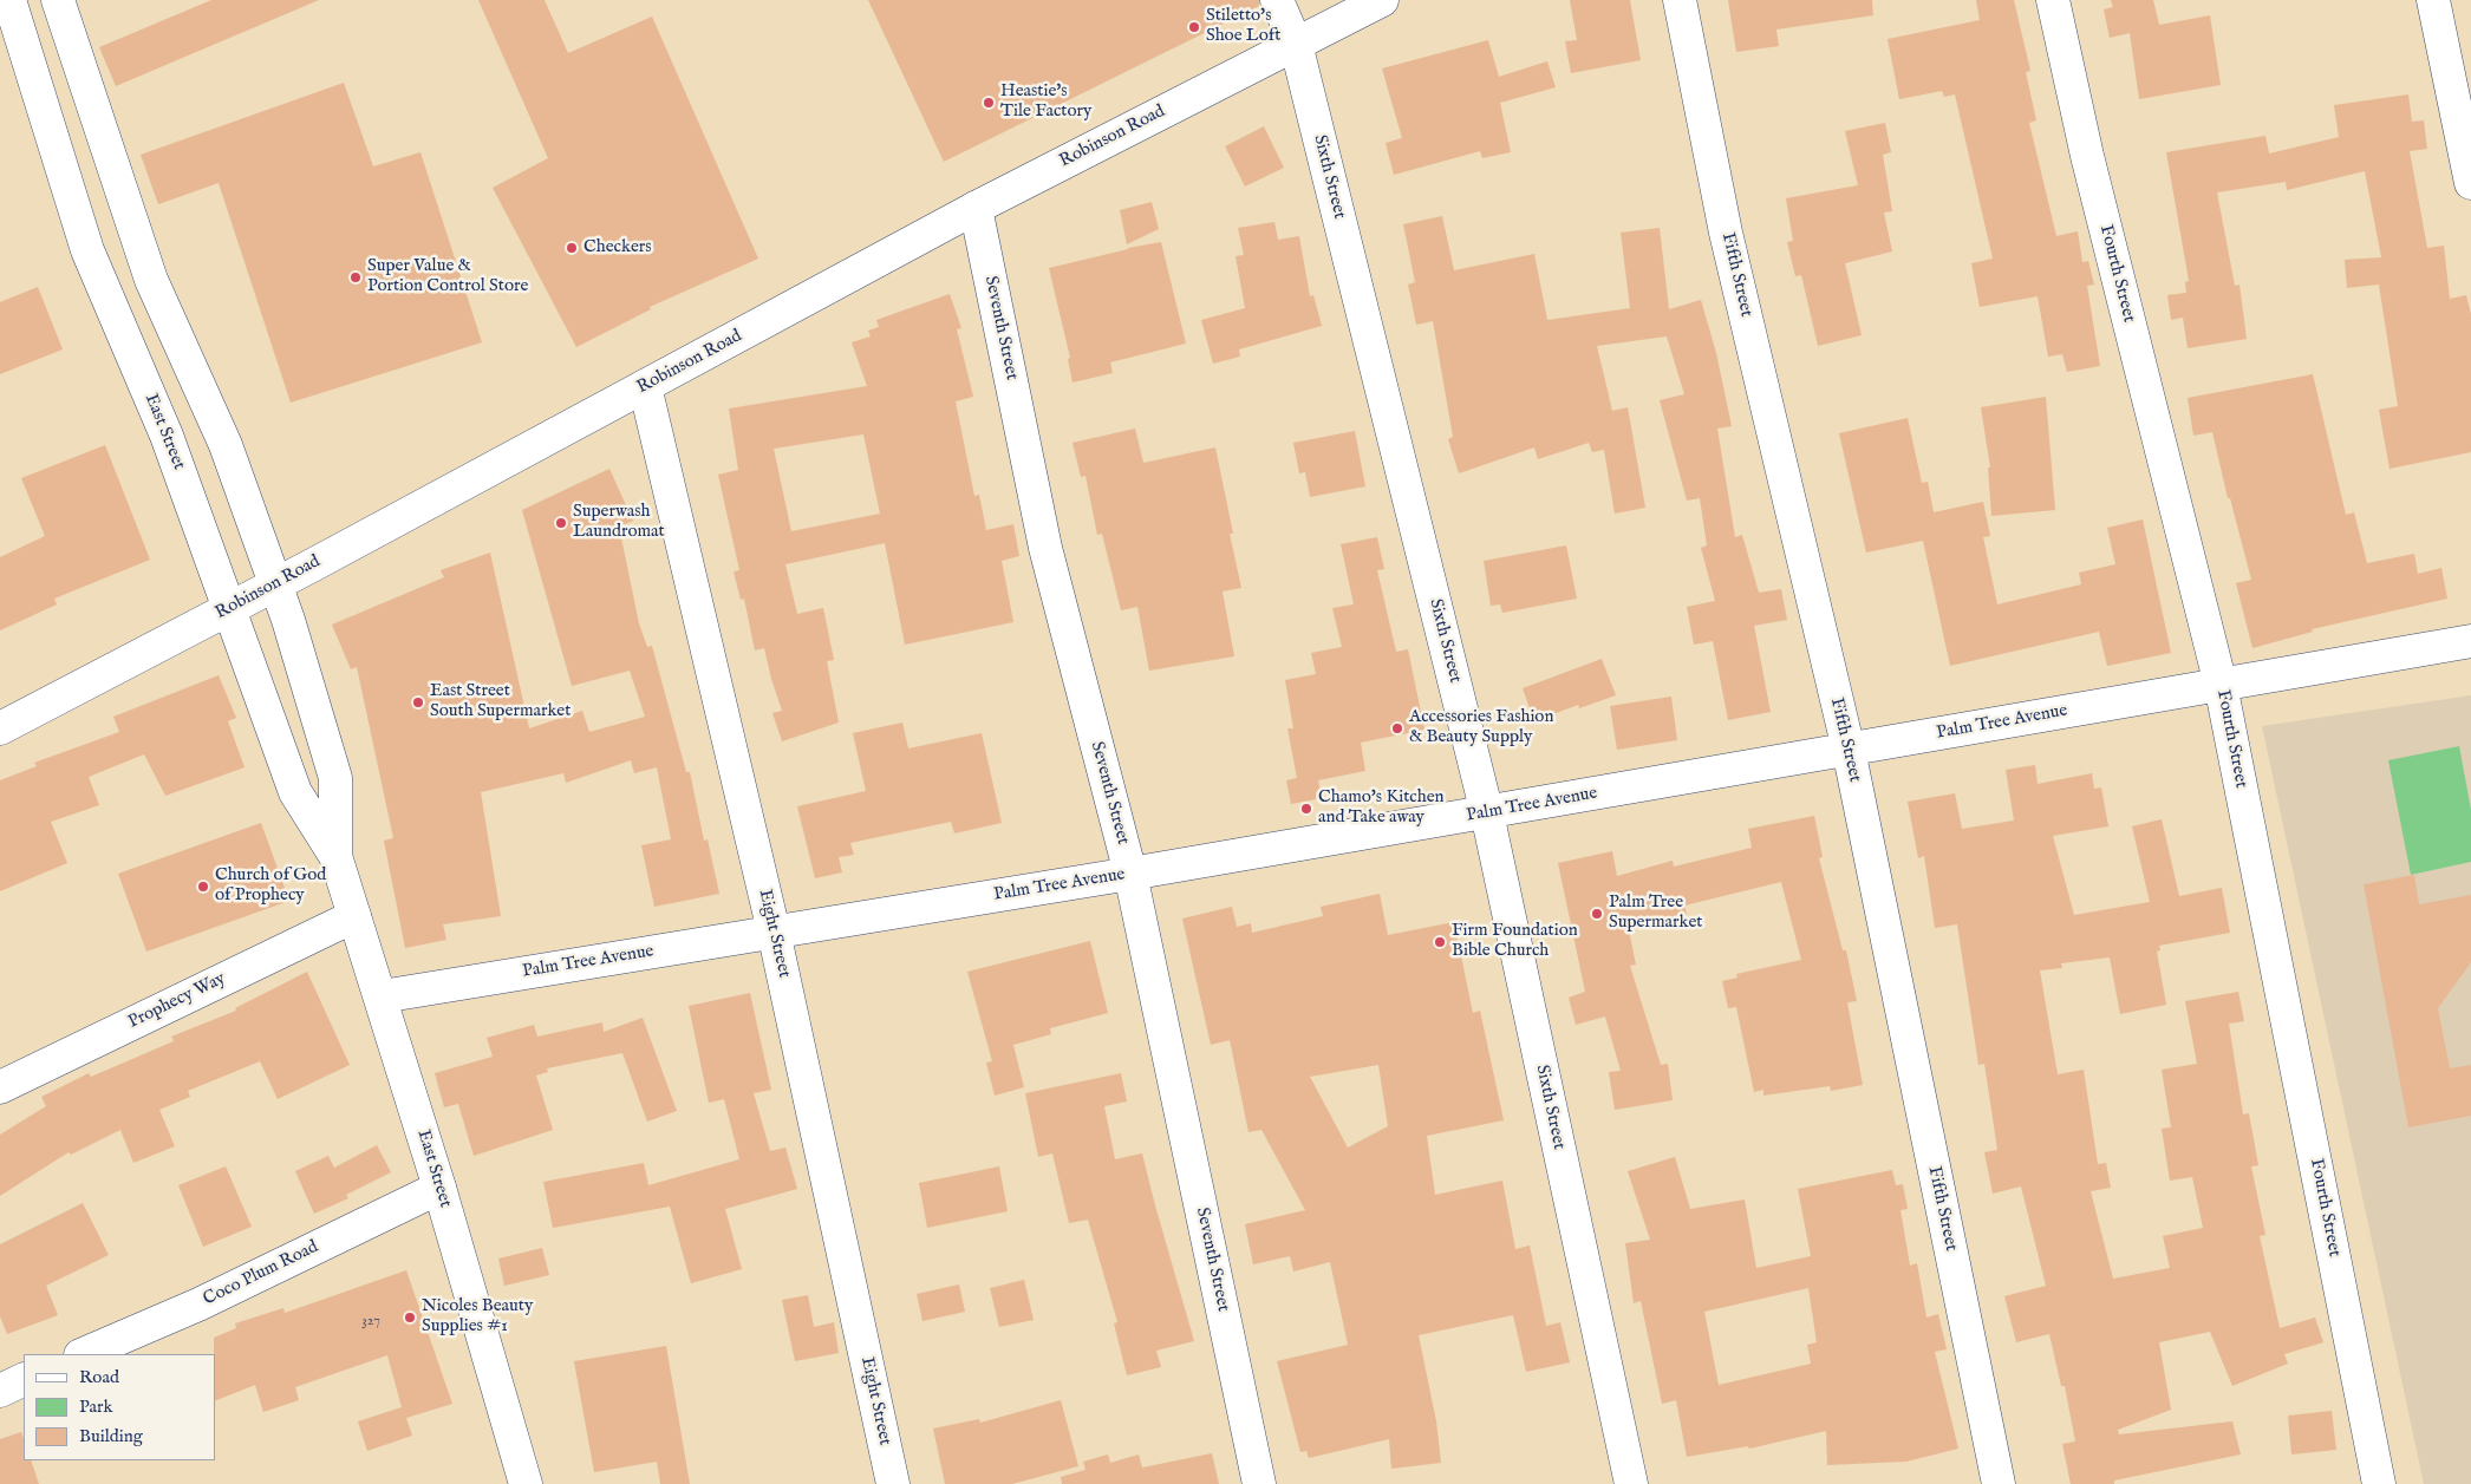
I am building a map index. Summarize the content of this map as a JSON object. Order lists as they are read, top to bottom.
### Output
{
  "streets": {
    "street": [
      "Robinson Road",
      "Sixth Street",
      "Fourth Street",
      "Fifth Street",
      "Seventh Street",
      "East Street",
      "Palm Tree Avenue",
      "Eight Street",
      "Prophecy Way",
      "Coco Plum Road"
    ]
  },
  "crossings": [
    ["Robinson Road", "Sixth Street"],
    ["Robinson Road", "Seventh Street"],
    ["Robinson Road", "East Street"],
    ["Robinson Road", "Eight Street"],
    ["Sixth Street", "Palm Tree Avenue"],
    ["Fourth Street", "Palm Tree Avenue"],
    ["Fifth Street", "Palm Tree Avenue"],
    ["Seventh Street", "Palm Tree Avenue"],
    ["East Street", "Palm Tree Avenue"],
    ["East Street", "Prophecy Way"],
    ["East Street", "Coco Plum Road"],
    ["Palm Tree Avenue", "Eight Street"]
  ],
  "places": [
    "Stiletto's Shoe Loft",
    "Heastie's Tile Factory",
    "Checkers",
    "Super Value & Portion Control Store",
    "Superwash Laundromat",
    "East Street South Supermarket",
    "Accessories Fashion & Beauty Supply",
    "Chamo's Kitchen and Take away",
    "Church of God of Prophecy",
    "Palm Tree Supermarket",
    "Firm Foundation Bible Church",
    "Nicoles Beauty Supplies #1"
  ],
  "house_numbers": ["327"],
  "legend": ["Road", "Park", "Building"]
}
